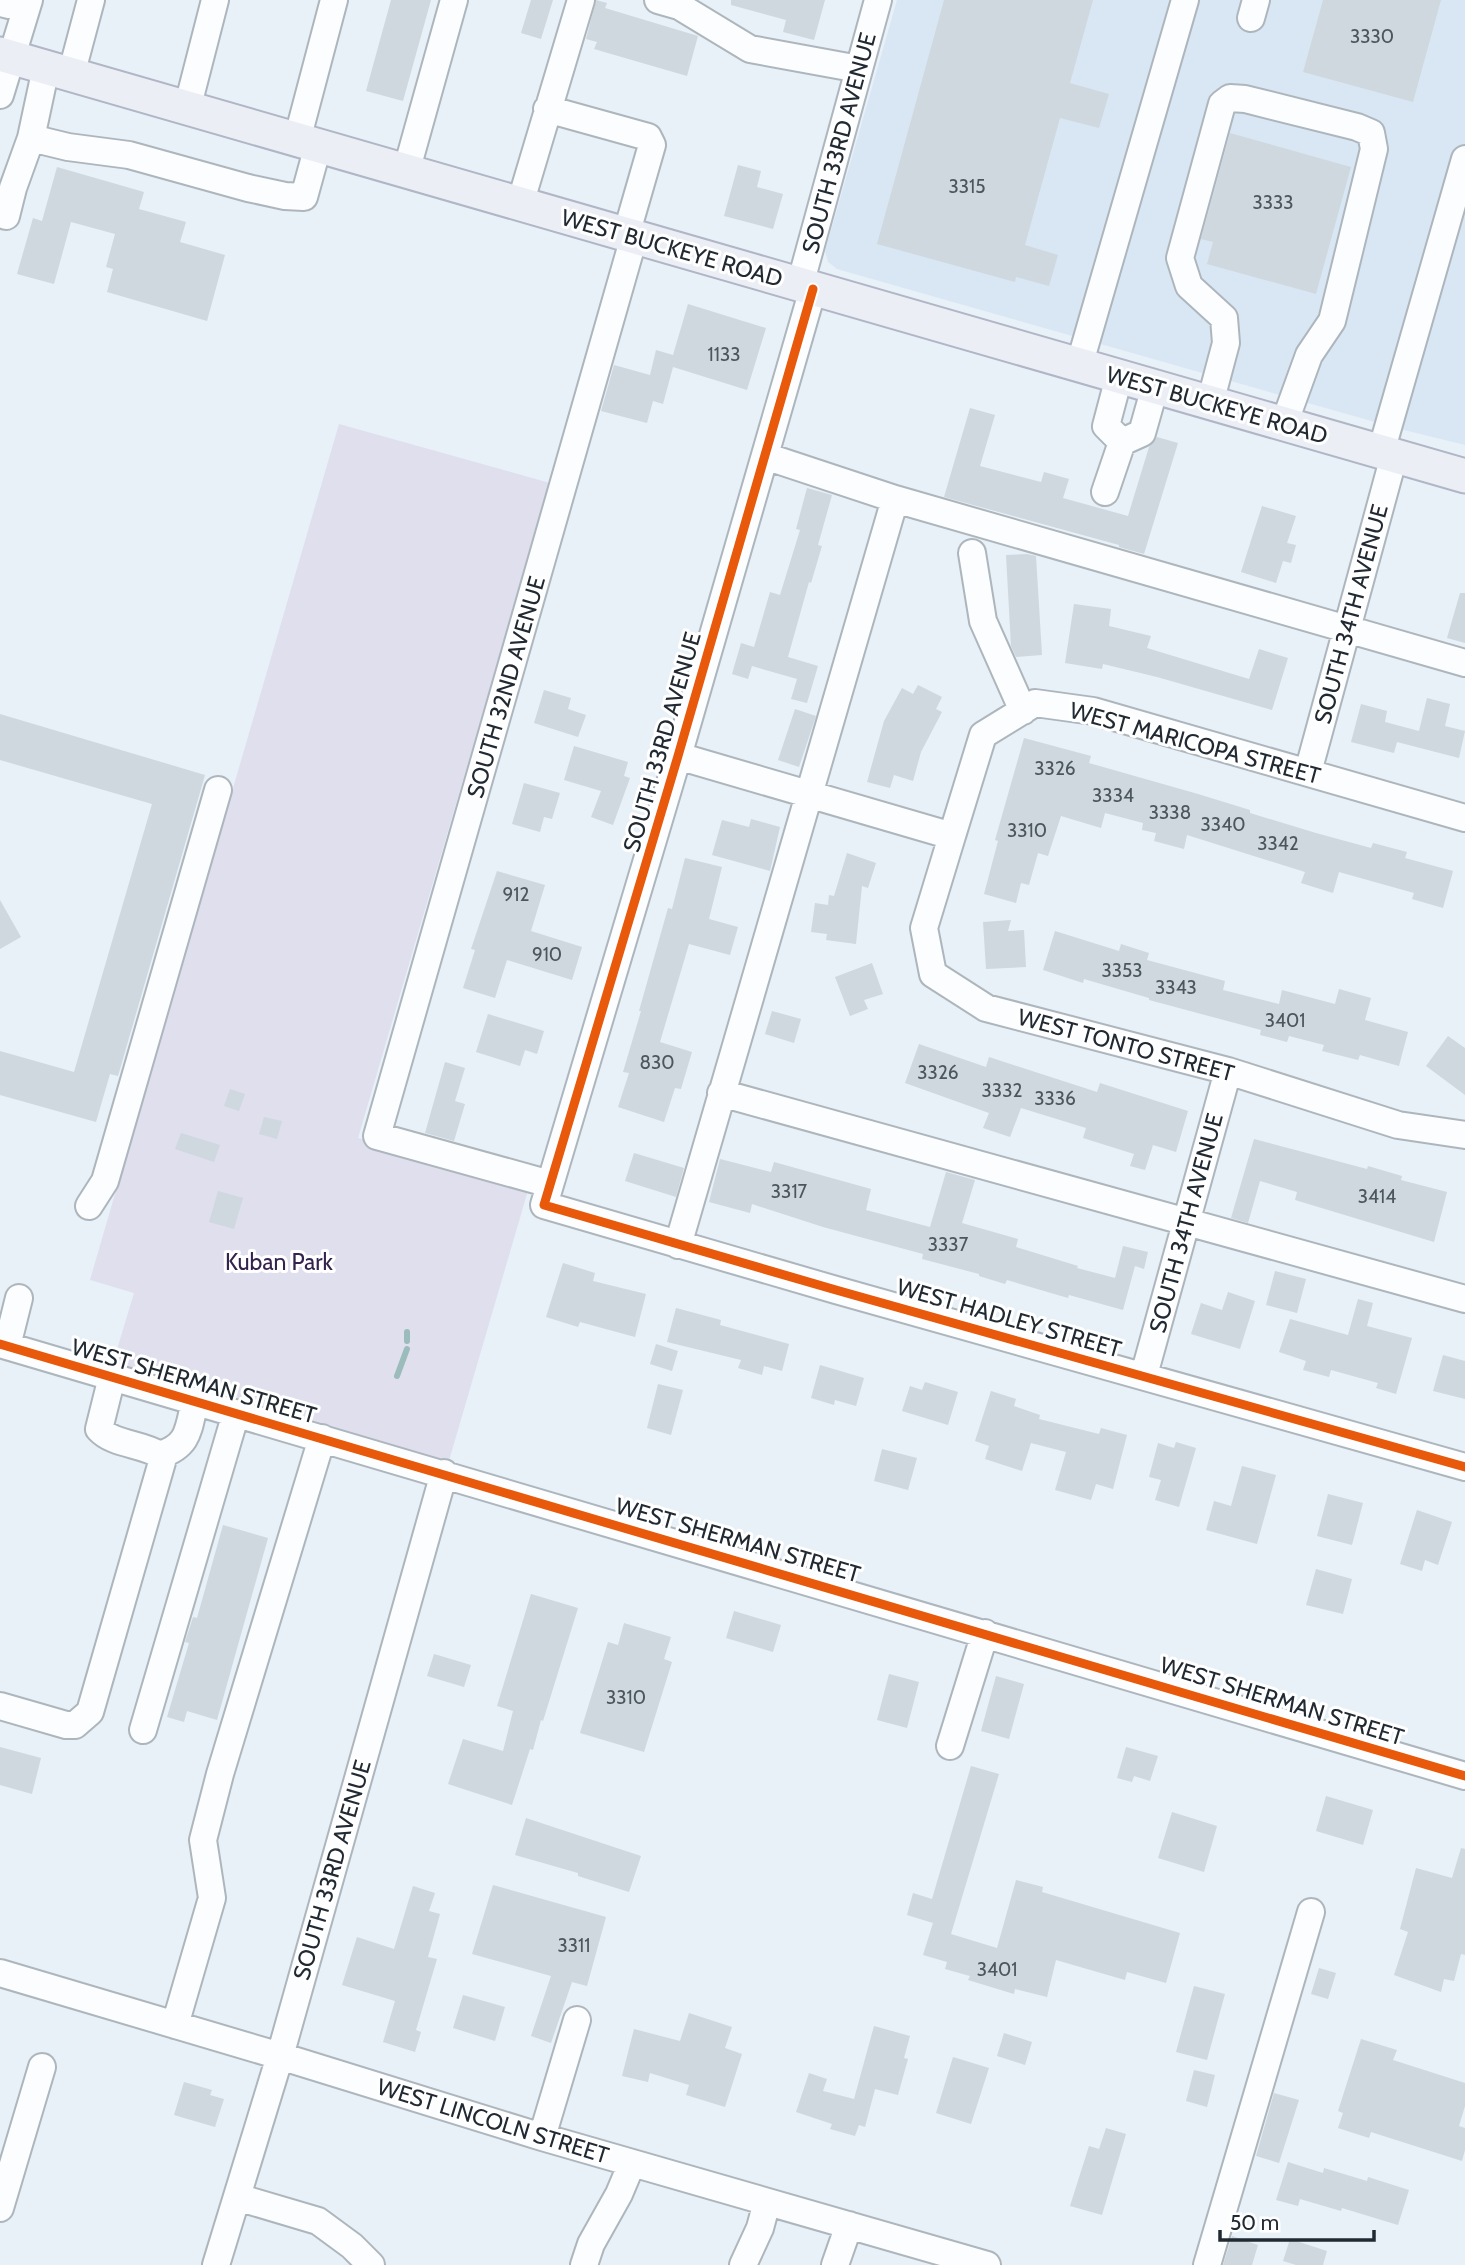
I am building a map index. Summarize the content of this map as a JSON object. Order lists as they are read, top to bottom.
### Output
{
  "streets": {
    "main road": ["WEST BUCKEYE ROAD"],
    "street": [
      "SOUTH 33RD AVENUE",
      "SOUTH 34TH AVENUE",
      "SOUTH 32ND AVENUE",
      "WEST MARICOPA STREET",
      "WEST TONTO STREET",
      "WEST HADLEY STREET",
      "WEST SHERMAN STREET",
      "WEST LINCOLN STREET"
    ]
  },
  "crossings": [
    ["SOUTH 33RD AVENUE", "WEST BUCKEYE ROAD"],
    ["SOUTH 33RD AVENUE", "WEST HADLEY STREET"],
    ["SOUTH 33RD AVENUE", "WEST SHERMAN STREET"],
    ["SOUTH 33RD AVENUE", "WEST LINCOLN STREET"],
    ["WEST BUCKEYE ROAD", "SOUTH 34TH AVENUE"],
    ["WEST BUCKEYE ROAD", "SOUTH 32ND AVENUE"],
    ["SOUTH 34TH AVENUE", "WEST MARICOPA STREET"],
    ["SOUTH 34TH AVENUE", "WEST TONTO STREET"],
    ["SOUTH 34TH AVENUE", "WEST HADLEY STREET"],
    ["SOUTH 32ND AVENUE", "WEST HADLEY STREET"],
    ["WEST MARICOPA STREET", "WEST TONTO STREET"]
  ],
  "parks": ["Kuban Park"],
  "house_numbers": [
    "3330",
    "3315",
    "3333",
    "1133",
    "3326",
    "3334",
    "3338",
    "3340",
    "3310",
    "3342",
    "912",
    "910",
    "3353",
    "3343",
    "3401",
    "830",
    "3326",
    "3332",
    "3336",
    "3317",
    "3414",
    "3337",
    "3310",
    "3311",
    "3401"
  ],
  "scale_bar": "50 m"
}
